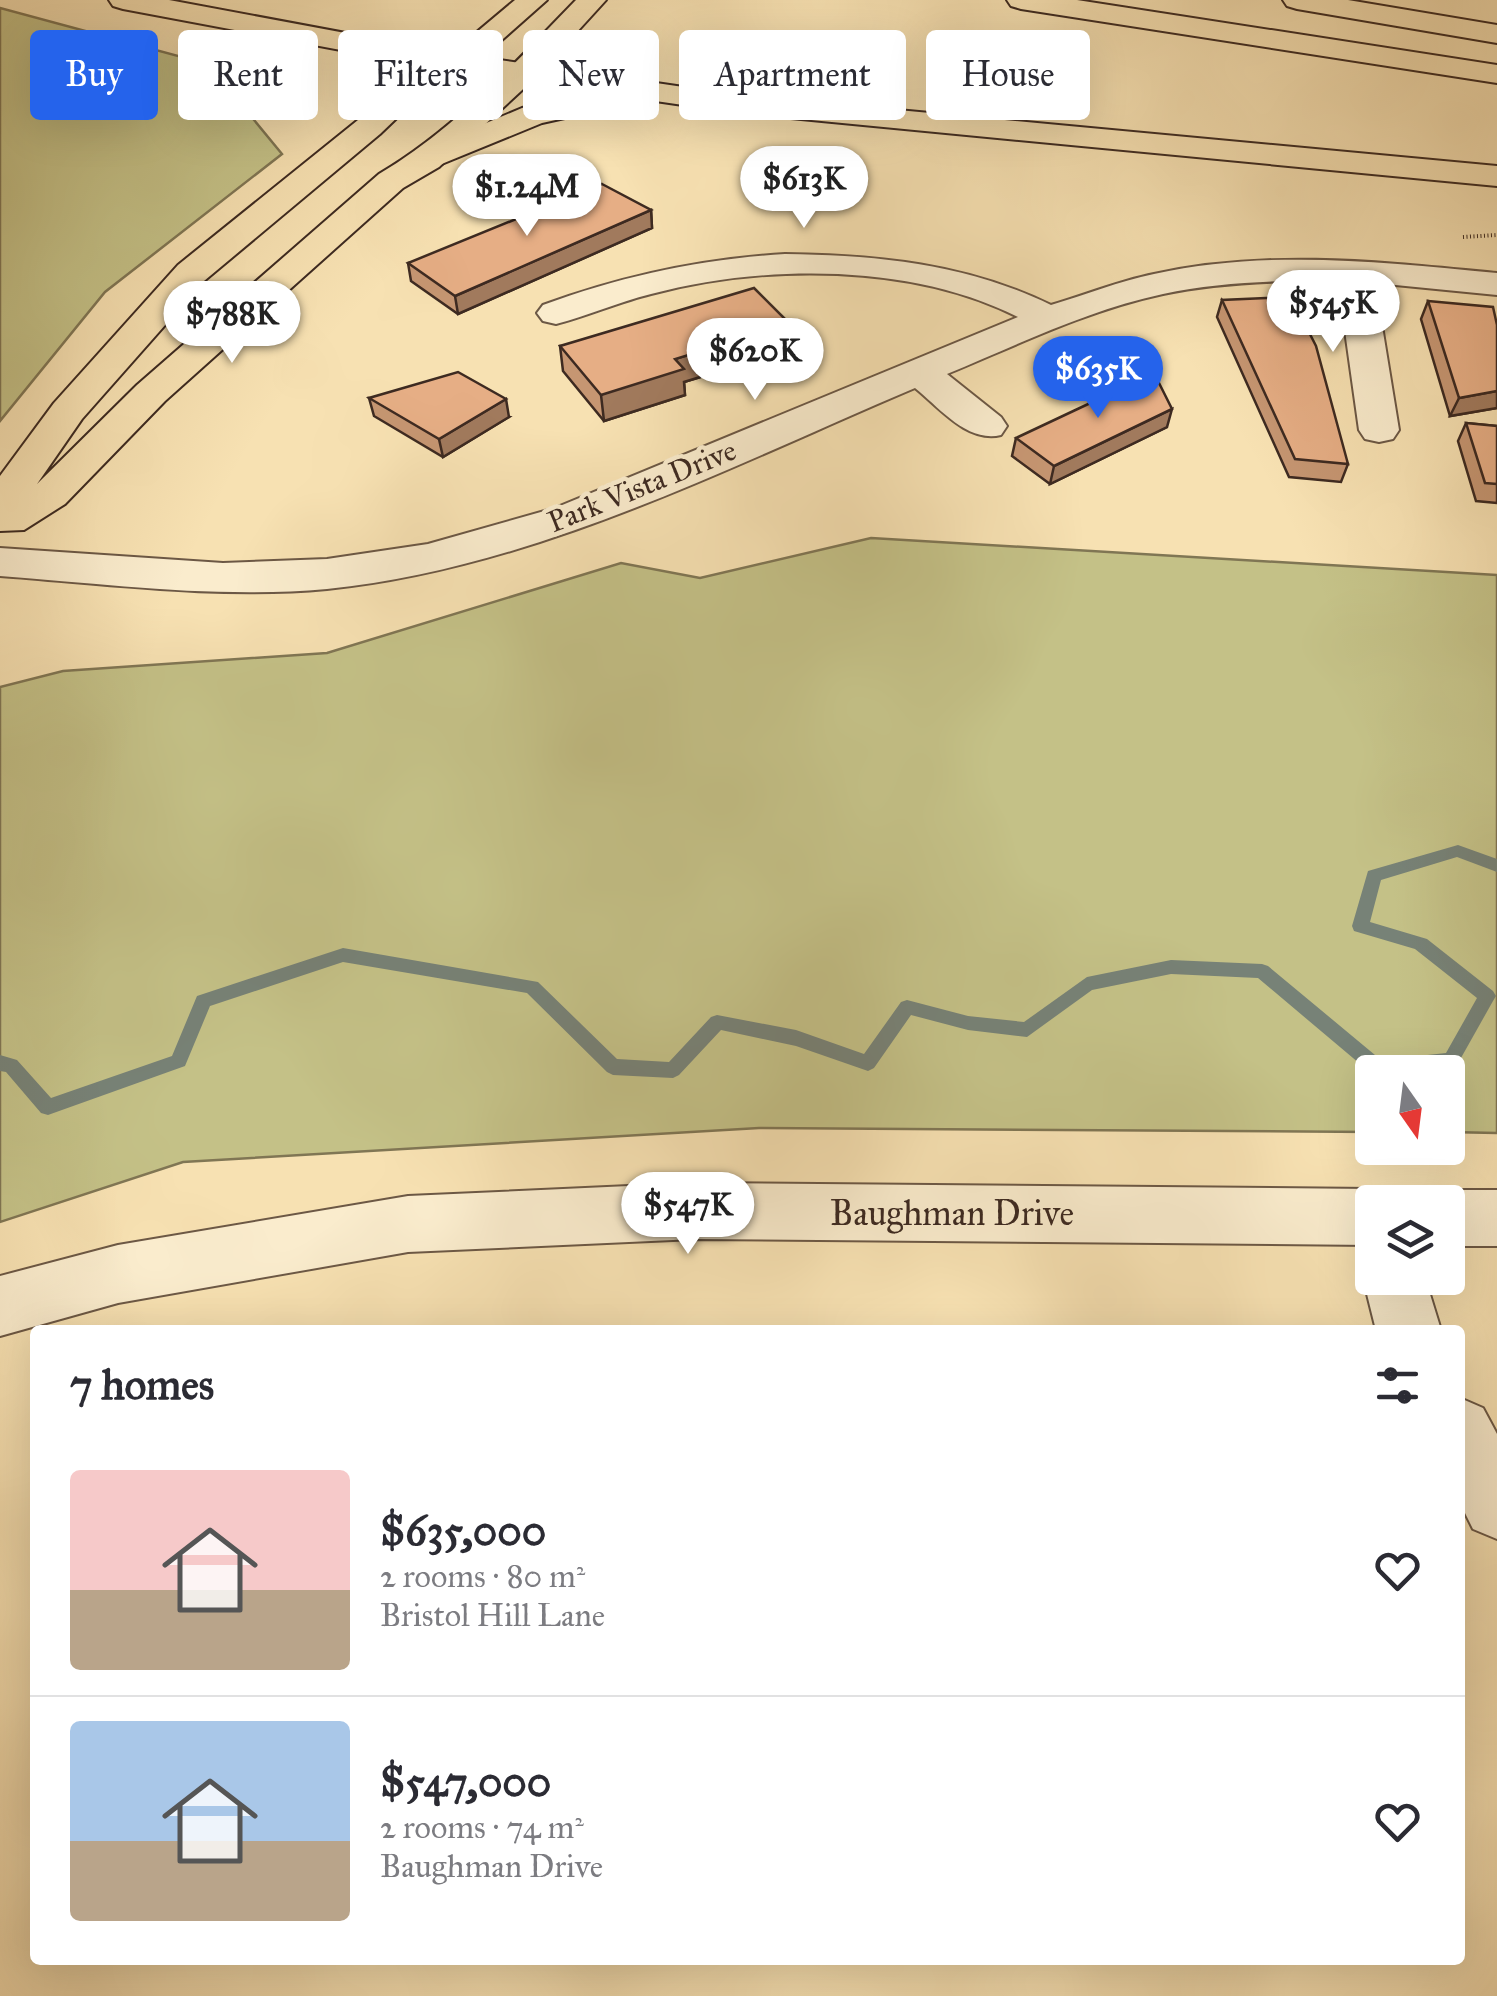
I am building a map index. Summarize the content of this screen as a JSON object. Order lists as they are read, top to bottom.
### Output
{
  "streets": {
    "street": ["Park Vista Drive", "Baughman Drive"]
  },
  "north": "bottom",
  "page": {
    "chip": [
      "Buy",
      "Rent",
      "Filters",
      "New",
      "Apartment",
      "House"
    ],
    "price": [
      "$613K",
      "$1.24M",
      "$545K",
      "$788K",
      "$620K",
      "$635K",
      "$547K"
    ],
    "heading": "7 homes",
    "list": [
      {
        "name": "$635,000",
        "note": "2 rooms · 80 m² · Bristol Hill Lane"
      },
      {
        "name": "$547,000",
        "note": "2 rooms · 74 m² · Baughman Drive"
      }
    ]
  }
}
